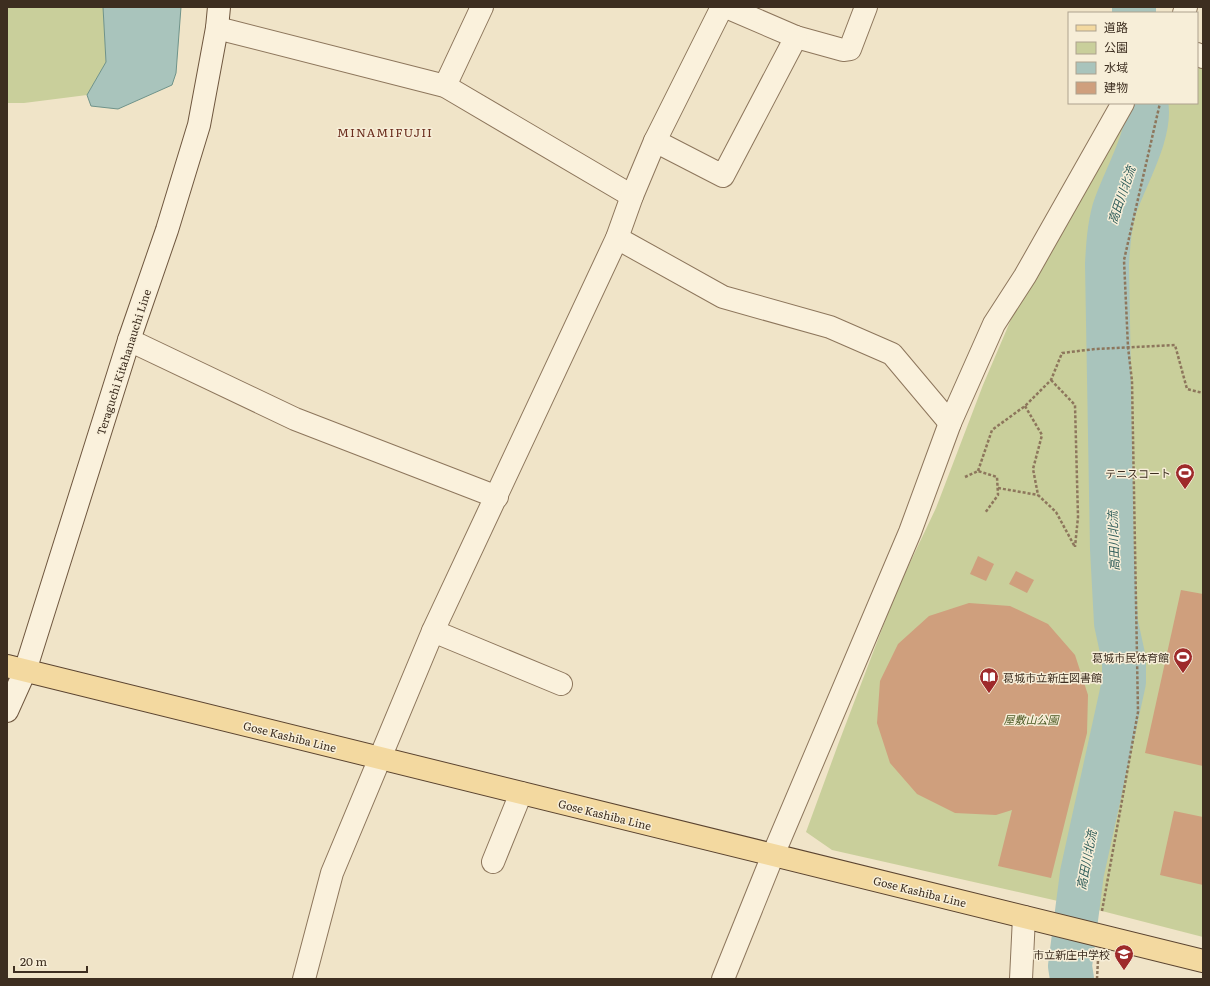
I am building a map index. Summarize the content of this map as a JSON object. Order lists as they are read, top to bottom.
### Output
{
  "streets": {
    "main road": ["Gose Kashiba Line"],
    "street": ["Teraguchi Kitahanauchi Line"]
  },
  "crossings": [
    ["Teraguchi Kitahanauchi Line", "Gose Kashiba Line"]
  ],
  "districts": ["MINAMIFUJII"],
  "water": ["高田川北流"],
  "parks": ["屋敷山公園"],
  "places": {
    "sports": ["テニスコート", "葛城市民体育館"],
    "library": ["葛城市立新庄図書館"],
    "school or university": ["市立新庄中学校"]
  },
  "legend": [
    "道路",
    "公園",
    "水域",
    "建物"
  ],
  "scale_bar": "20 m"
}
